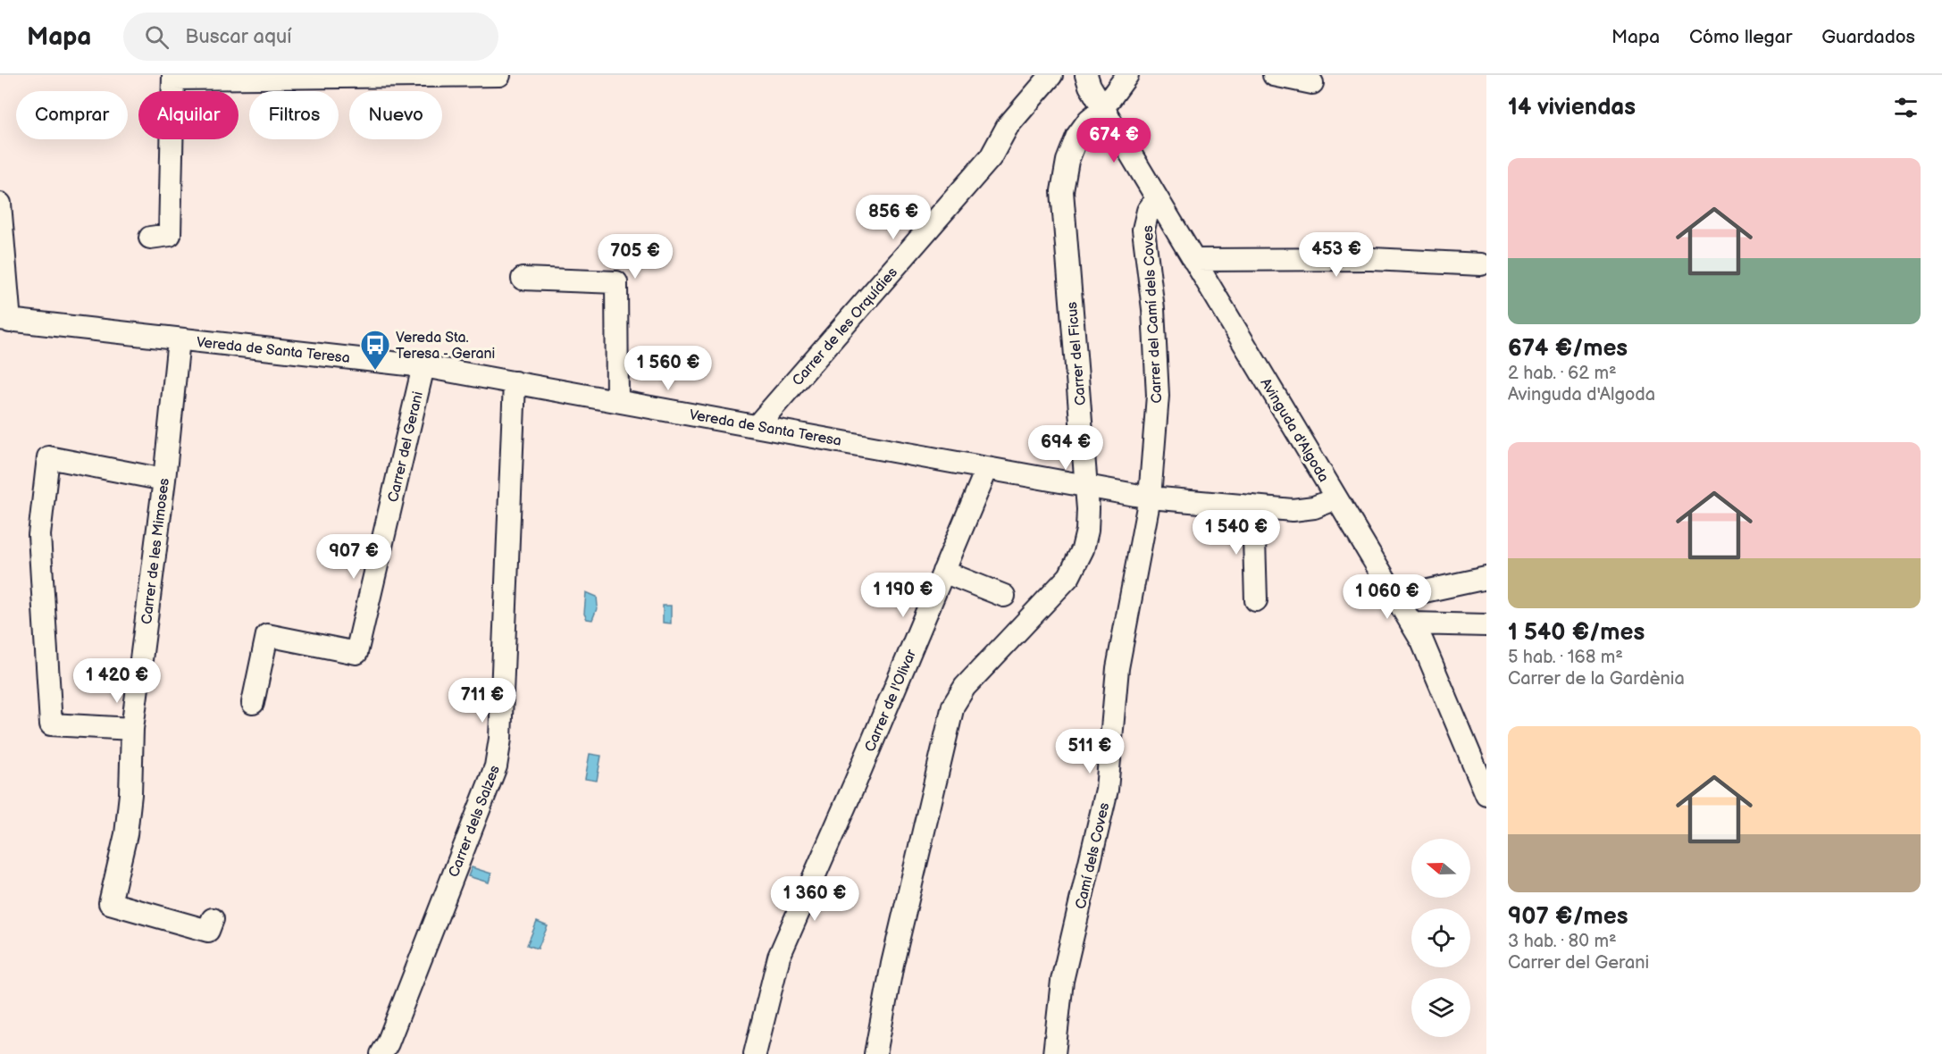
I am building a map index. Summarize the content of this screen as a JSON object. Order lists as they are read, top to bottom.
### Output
{
  "streets": {
    "street": [
      "Carrer del Camí dels Coves",
      "Carrer de les Orquídies",
      "Vereda de Santa Teresa",
      "Carrer del Ficus",
      "Avinguda d'Algoda",
      "Carrer del Gerani",
      "Carrer de les Mimoses",
      "Carrer de l'Olivar",
      "Carrer dels Salzes",
      "Camí dels Coves"
    ]
  },
  "crossings": [
    ["Carrer del Camí dels Coves", "Vereda de Santa Teresa"],
    ["Carrer del Camí dels Coves", "Avinguda d'Algoda"],
    ["Carrer del Camí dels Coves", "Camí dels Coves"],
    ["Carrer de les Orquídies", "Vereda de Santa Teresa"],
    ["Vereda de Santa Teresa", "Carrer del Ficus"],
    ["Vereda de Santa Teresa", "Avinguda d'Algoda"],
    ["Vereda de Santa Teresa", "Carrer del Gerani"],
    ["Vereda de Santa Teresa", "Carrer de les Mimoses"],
    ["Vereda de Santa Teresa", "Carrer de l'Olivar"],
    ["Vereda de Santa Teresa", "Carrer dels Salzes"],
    ["Vereda de Santa Teresa", "Camí dels Coves"],
    ["Carrer del Ficus", "Avinguda d'Algoda"]
  ],
  "places": {
    "bus stop": ["Vereda Sta. Teresa - Gerani"]
  },
  "north": "left",
  "page": {
    "header": "Mapa",
    "search": "Buscar aquí",
    "nav": ["Mapa", "Cómo llegar", "Guardados"],
    "heading": "14 viviendas",
    "chip": [
      "Comprar",
      "Alquilar",
      "Filtros",
      "Nuevo"
    ],
    "price": [
      "674 €",
      "856 €",
      "453 €",
      "705 €",
      "1 560 €",
      "694 €",
      "1 540 €",
      "907 €",
      "1 190 €",
      "1 060 €",
      "1 420 €",
      "711 €",
      "511 €",
      "1 360 €"
    ],
    "list": [
      {
        "name": "674 €/mes",
        "note": "2 hab. · 62 m² · Avinguda d'Algoda"
      },
      {
        "name": "1 540 €/mes",
        "note": "5 hab. · 168 m² · Carrer de la Gardènia"
      },
      {
        "name": "907 €/mes",
        "note": "3 hab. · 80 m² · Carrer del Gerani"
      }
    ]
  }
}
